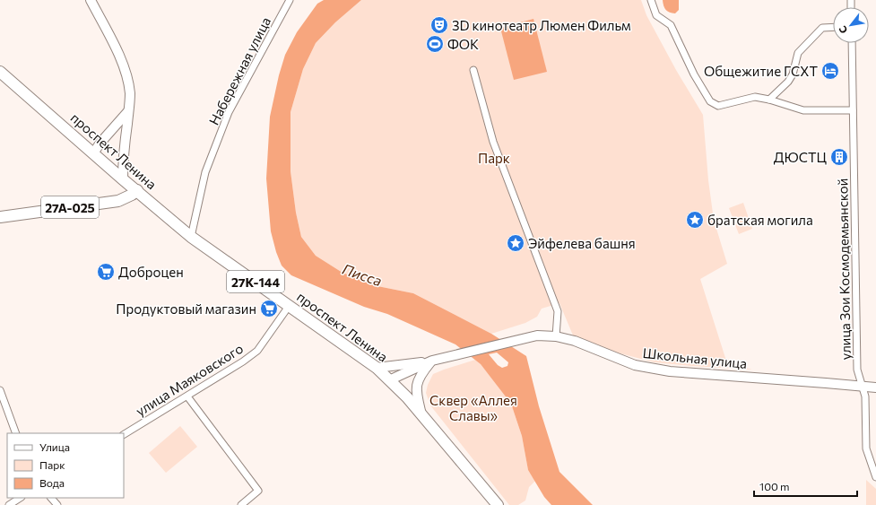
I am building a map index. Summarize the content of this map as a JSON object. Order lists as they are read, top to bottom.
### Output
{
  "streets": {
    "main road": [
      "проспект Ленина",
      "27А-025",
      "27К-144",
      "Школьная улица"
    ],
    "street": ["Набережная улица", "улица Зои Космодемьянской", "улица Маяковского"]
  },
  "crossings": [
    ["Набережная улица", "проспект Ленина"],
    ["проспект Ленина", "27А-025"],
    ["проспект Ленина", "Школьная улица"],
    ["проспект Ленина", "улица Маяковского"],
    ["улица Зои Космодемьянской", "Школьная улица"]
  ],
  "water": ["Писса"],
  "parks": ["Парк", "Сквер «Аллея Славы»"],
  "places": {
    "theatre": ["3D кинотеатр Люмен Фильм"],
    "sports": ["ФОК"],
    "hotel": ["Общежитие ГСХТ"],
    "building": ["ДЮСТЦ"],
    "place": ["братская могила", "Эйфелева башня"],
    "supermarket": ["Доброцен", "Продуктовый магазин"]
  },
  "legend": ["Улица", "Парк", "Вода"],
  "scale_bar": "100 m",
  "north": "bottom left"
}
